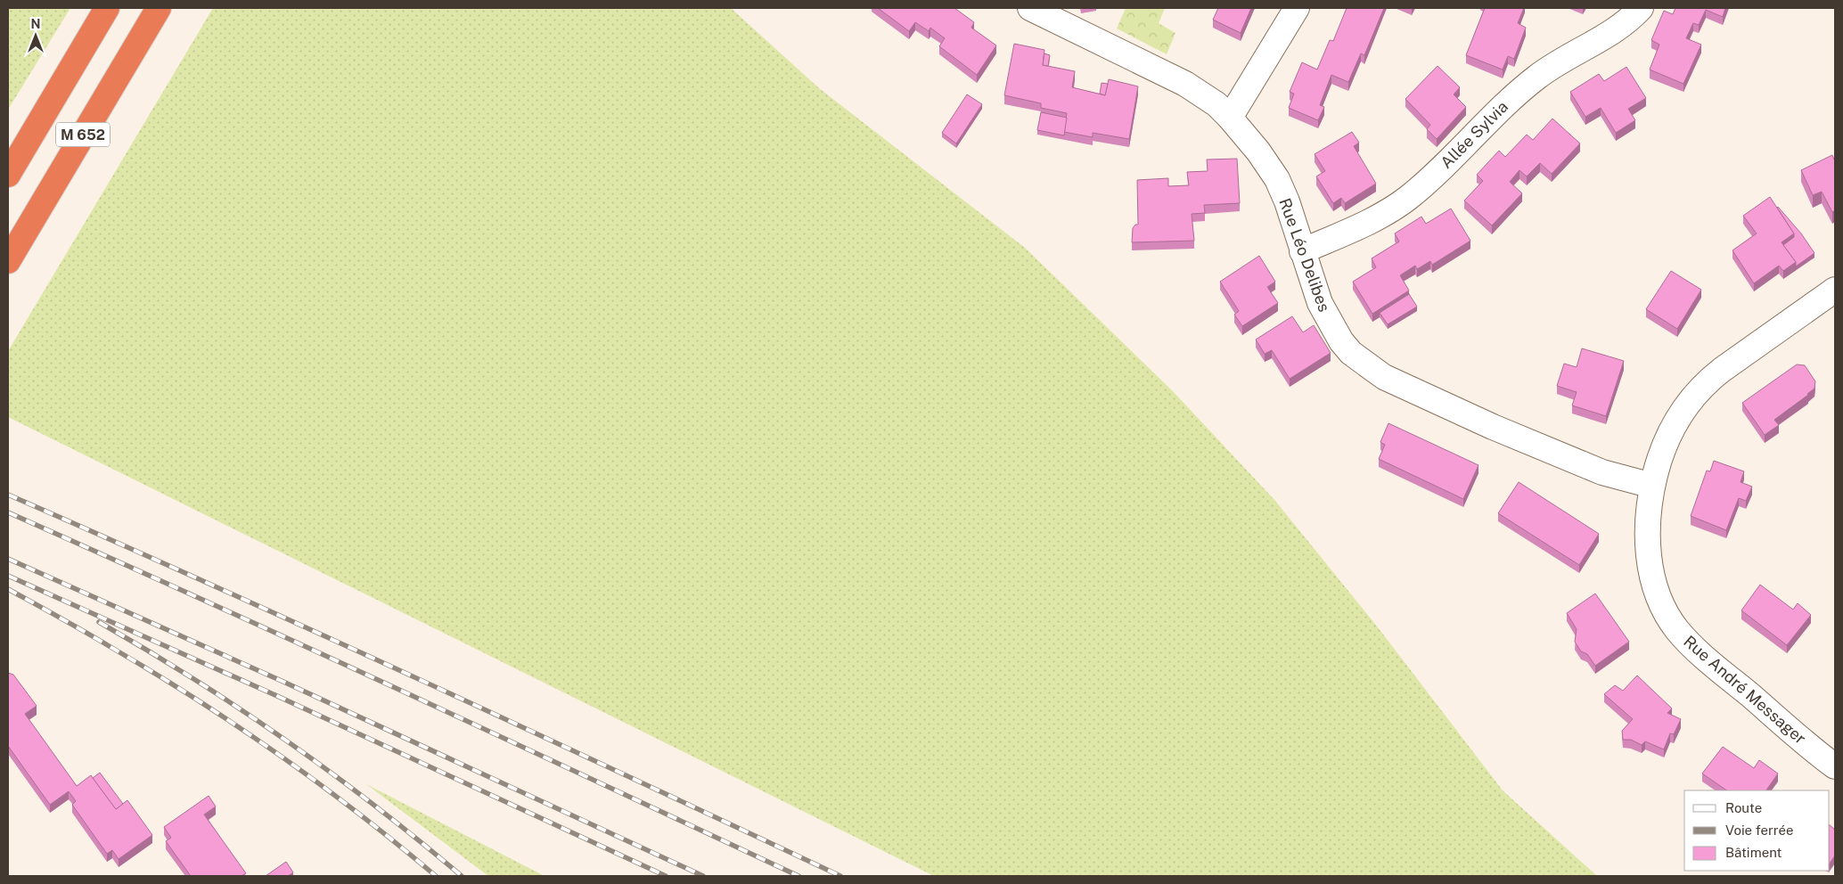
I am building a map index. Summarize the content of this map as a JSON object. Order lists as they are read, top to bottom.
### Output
{
  "streets": {
    "highway": ["M 652"],
    "street": ["Allée Sylvia", "Rue Léo Delibes", "Rue André Messager"]
  },
  "crossings": [
    ["Allée Sylvia", "Rue Léo Delibes"],
    ["Rue Léo Delibes", "Rue André Messager"]
  ],
  "legend": ["Route", "Voie ferrée", "Bâtiment"],
  "north": "top"
}
